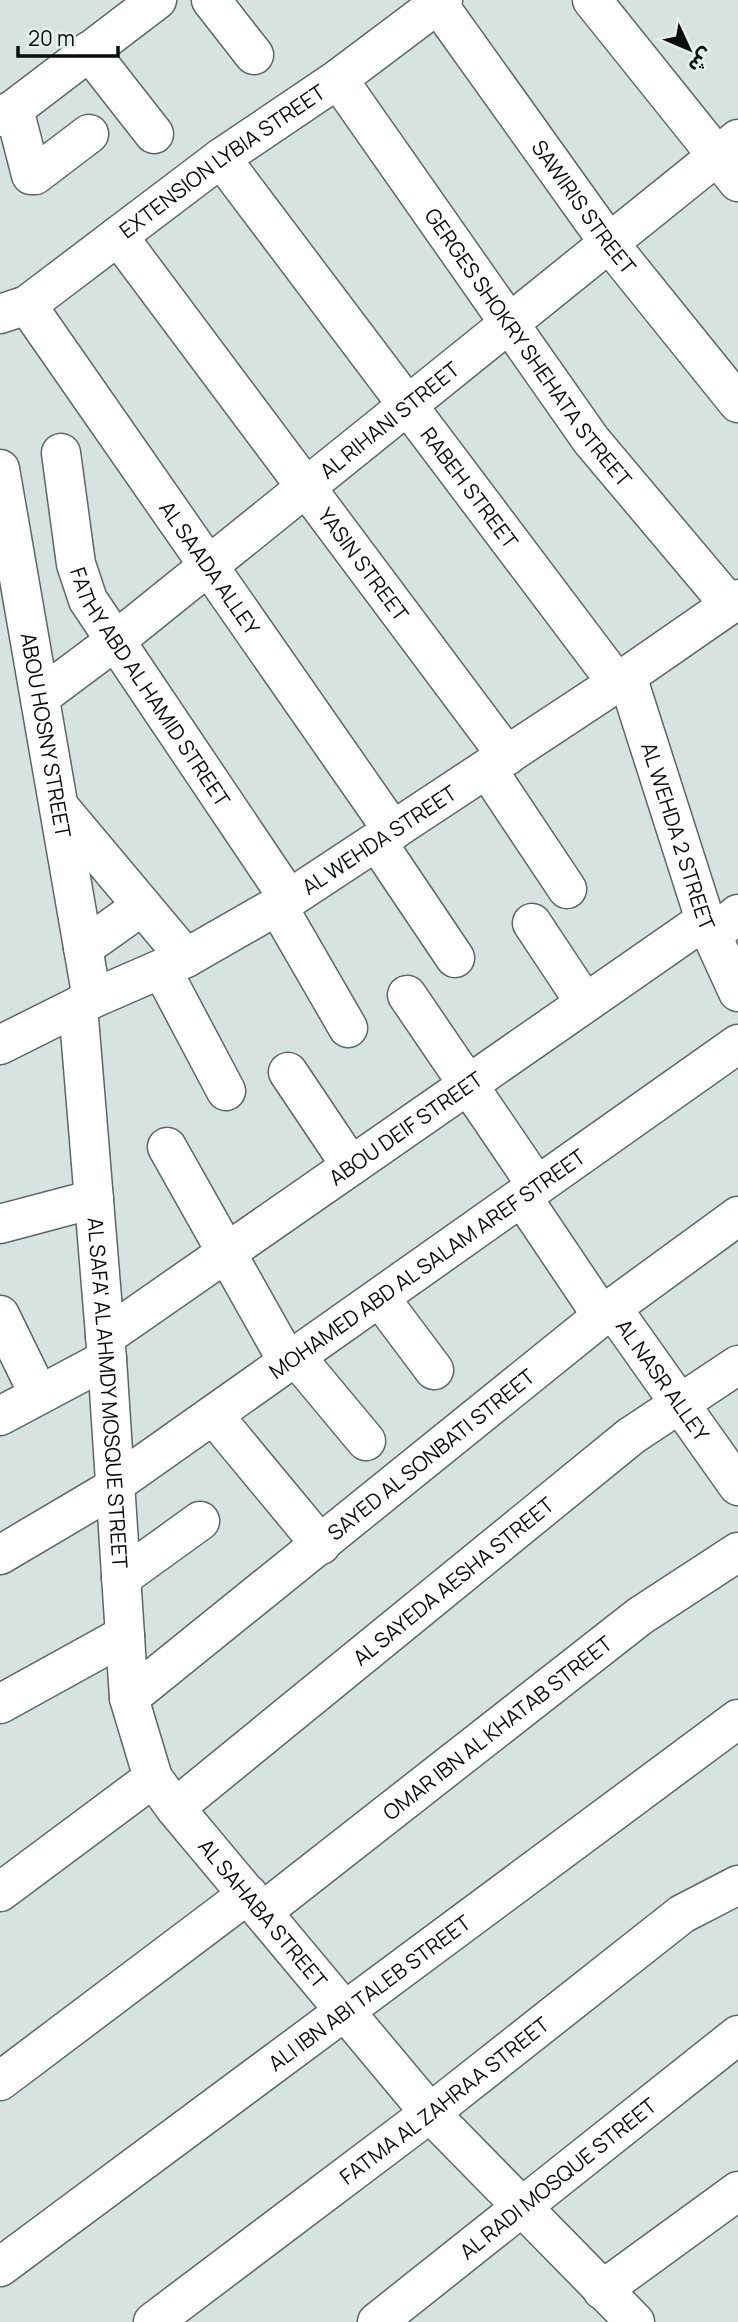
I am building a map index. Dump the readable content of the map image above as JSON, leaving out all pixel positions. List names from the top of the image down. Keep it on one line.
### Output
{"streets":{"street":["EXTENSION LYBIA STREET","SAWIRIS STREET","GERGES SHOKRY SHEHATA STREET","AL RIHANI STREET","RABEH STREET","YASIN STREET","AL SAADA ALLEY","FATHY ABD AL HAMID STREET","ABOU HOSNY STREET","AL WEHDA 2 STREET","AL WEHDA STREET","ABOU DEIF STREET","MOHAMED ABD AL SALAM AREF STREET","AL NASR ALLEY","AL SAFA' AL AHMDY MOSQUE STREET","SAYED AL SONBATI STREET","AL SAYEDA AESHA STREET","OMAR IBN AL KHATAB STREET","AL SAHABA STREET","ALI IBN ABI TALEB STREET","FATMA AL ZAHRAA STREET","AL RADI MOSQUE STREET"]},"crossings":[["EXTENSION LYBIA STREET","SAWIRIS STREET"],["EXTENSION LYBIA STREET","GERGES SHOKRY SHEHATA STREET"],["EXTENSION LYBIA STREET","RABEH STREET"],["EXTENSION LYBIA STREET","YASIN STREET"],["EXTENSION LYBIA STREET","AL SAADA ALLEY"],["SAWIRIS STREET","AL RIHANI STREET"],["GERGES SHOKRY SHEHATA STREET","AL RIHANI STREET"],["GERGES SHOKRY SHEHATA STREET","AL WEHDA STREET"],["AL RIHANI STREET","RABEH STREET"],["AL RIHANI STREET","YASIN STREET"],["AL RIHANI STREET","AL SAADA ALLEY"],["AL RIHANI STREET","FATHY ABD AL HAMID STREET"],["AL RIHANI STREET","ABOU HOSNY STREET"],["RABEH STREET","AL WEHDA 2 STREET"],["RABEH STREET","AL WEHDA STREET"],["YASIN STREET","AL WEHDA STREET"],["AL SAADA ALLEY","AL WEHDA STREET"],["FATHY ABD AL HAMID STREET","AL WEHDA STREET"],["ABOU HOSNY STREET","AL WEHDA STREET"],["ABOU HOSNY STREET","AL SAFA' AL AHMDY MOSQUE STREET"],["AL WEHDA 2 STREET","AL WEHDA STREET"],["AL WEHDA 2 STREET","ABOU DEIF STREET"],["AL WEHDA STREET","AL SAFA' AL AHMDY MOSQUE STREET"],["ABOU DEIF STREET","AL NASR ALLEY"],["ABOU DEIF STREET","AL SAFA' AL AHMDY MOSQUE STREET"],["MOHAMED ABD AL SALAM AREF STREET","AL NASR ALLEY"],["MOHAMED ABD AL SALAM AREF STREET","AL SAFA' AL AHMDY MOSQUE STREET"],["AL NASR ALLEY","SAYED AL SONBATI STREET"],["AL NASR ALLEY","AL SAYEDA AESHA STREET"],["AL SAFA' AL AHMDY MOSQUE STREET","SAYED AL SONBATI STREET"],["AL SAFA' AL AHMDY MOSQUE STREET","AL SAHABA STREET"],["AL SAYEDA AESHA STREET","AL SAHABA STREET"],["OMAR IBN AL KHATAB STREET","AL SAHABA STREET"],["AL SAHABA STREET","ALI IBN ABI TALEB STREET"],["AL SAHABA STREET","FATMA AL ZAHRAA STREET"],["AL SAHABA STREET","AL RADI MOSQUE STREET"]],"scale_bar":"20 m","north":"bottom right"}
